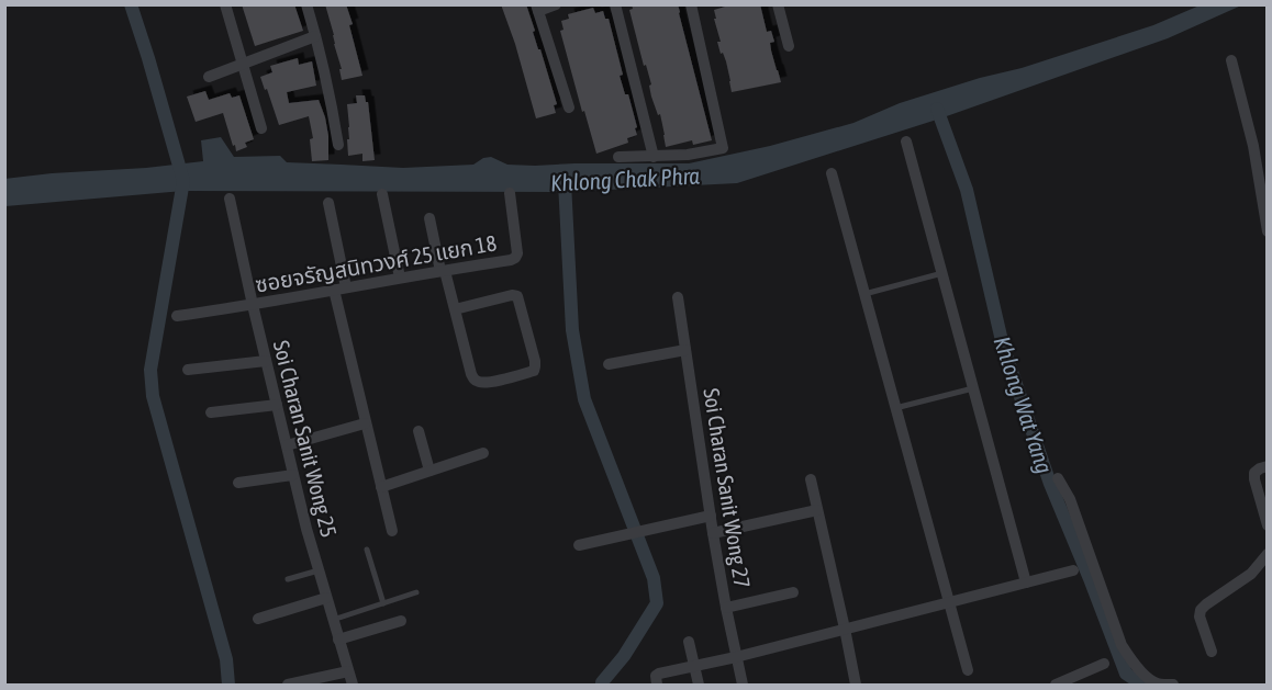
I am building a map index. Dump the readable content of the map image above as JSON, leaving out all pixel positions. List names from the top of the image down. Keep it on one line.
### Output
{"streets":{"street":["ซอยจรัญสนิทวงศ์ 25 แยก 18","Soi Charan Sanit Wong 25","Soi Charan Sanit Wong 27"]},"crossings":[["ซอยจรัญสนิทวงศ์ 25 แยก 18","Soi Charan Sanit Wong 25"]],"water":["Khlong Chak Phra","Khlong Wat Yang"]}
